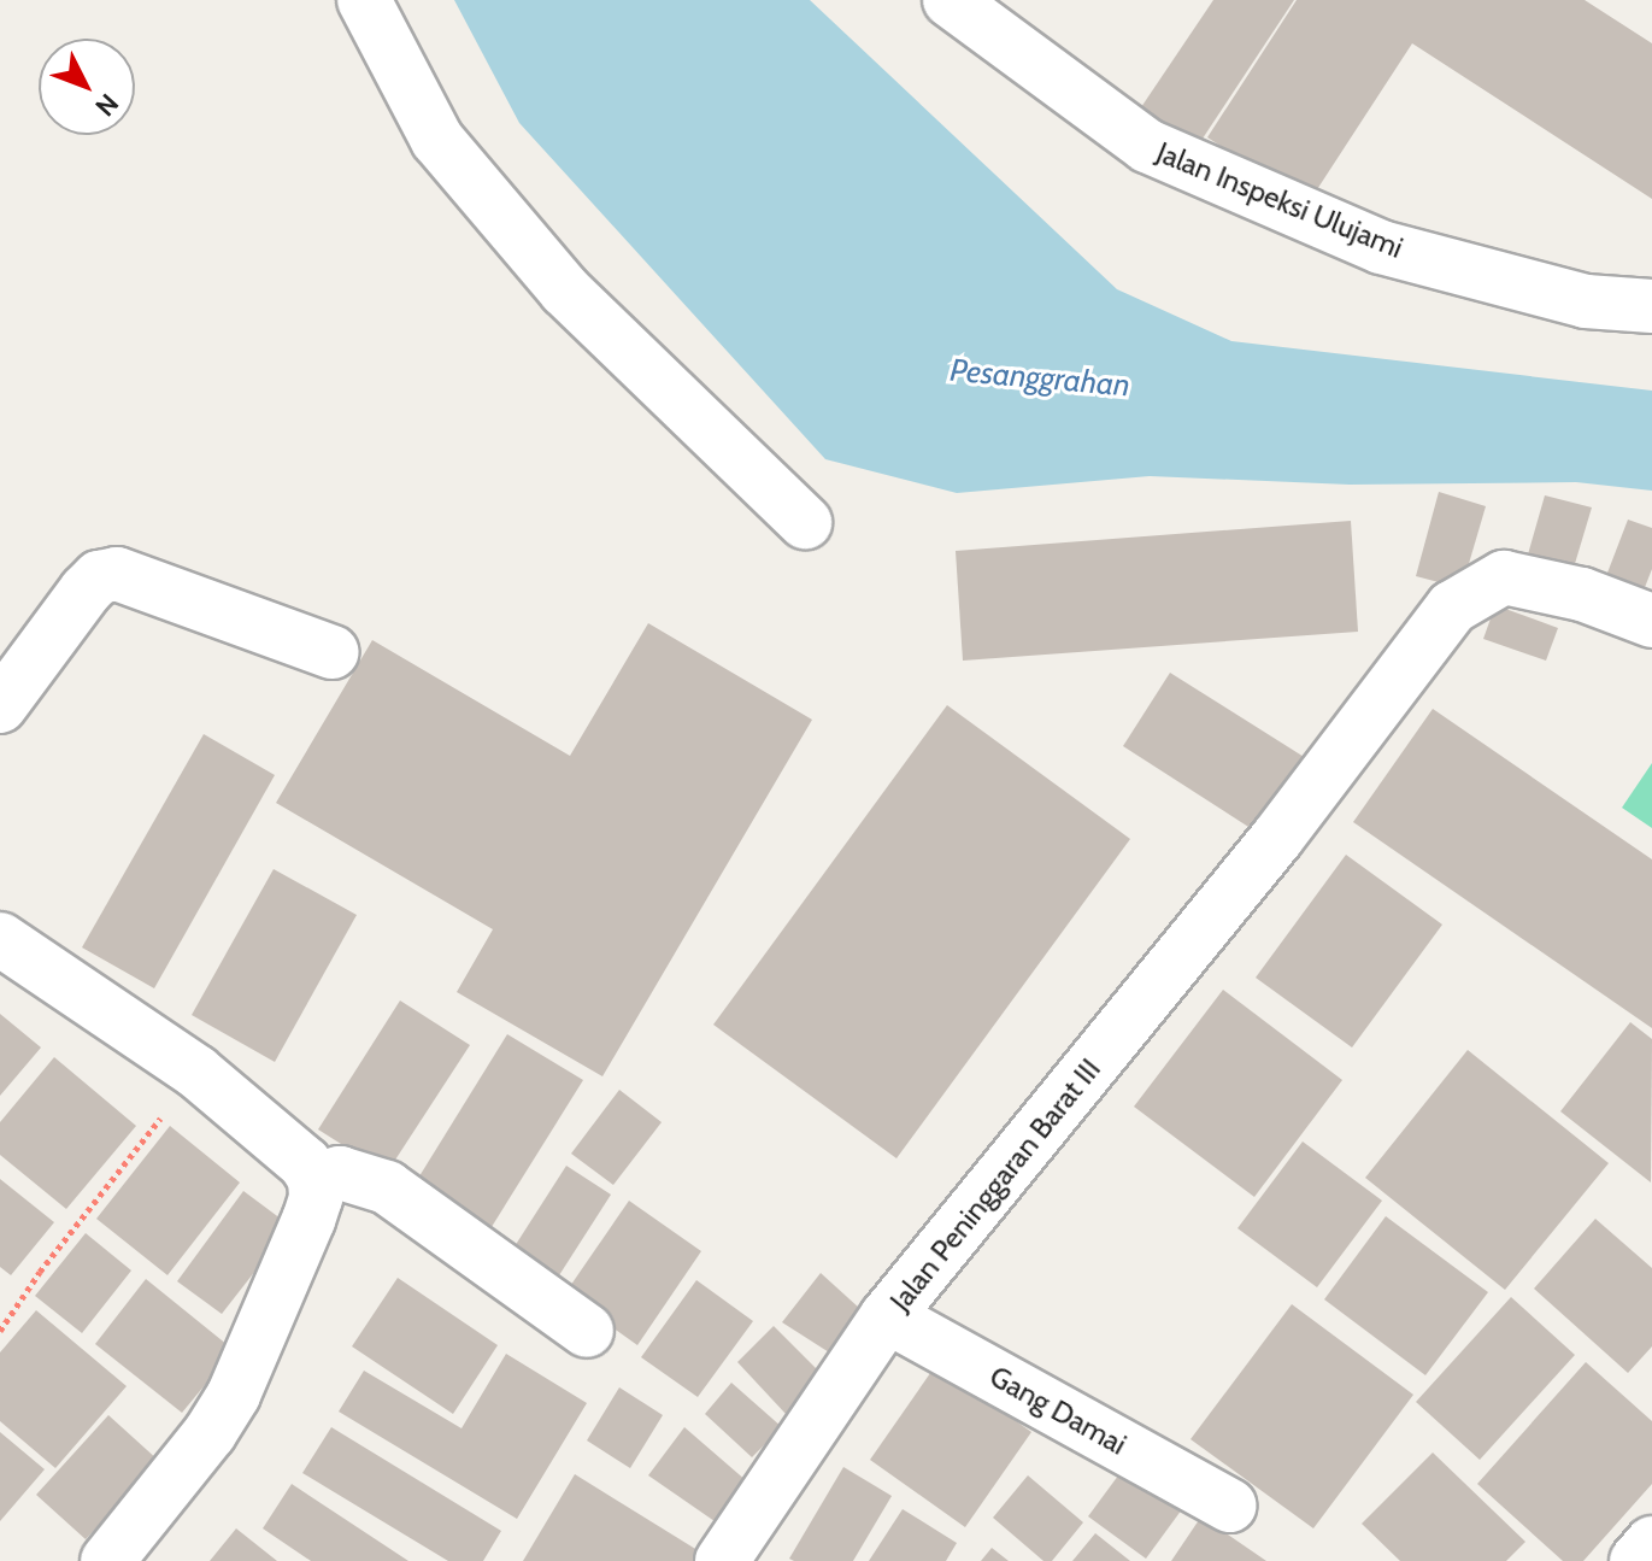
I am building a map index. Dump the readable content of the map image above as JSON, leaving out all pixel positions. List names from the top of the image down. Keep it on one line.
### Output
{"streets":{"street":["Jalan Inspeksi Ulujami","Jalan Peninggaran Barat III","Gang Damai"]},"crossings":[["Jalan Peninggaran Barat III","Gang Damai"]],"water":["Pesanggrahan"],"north":"bottom right"}
